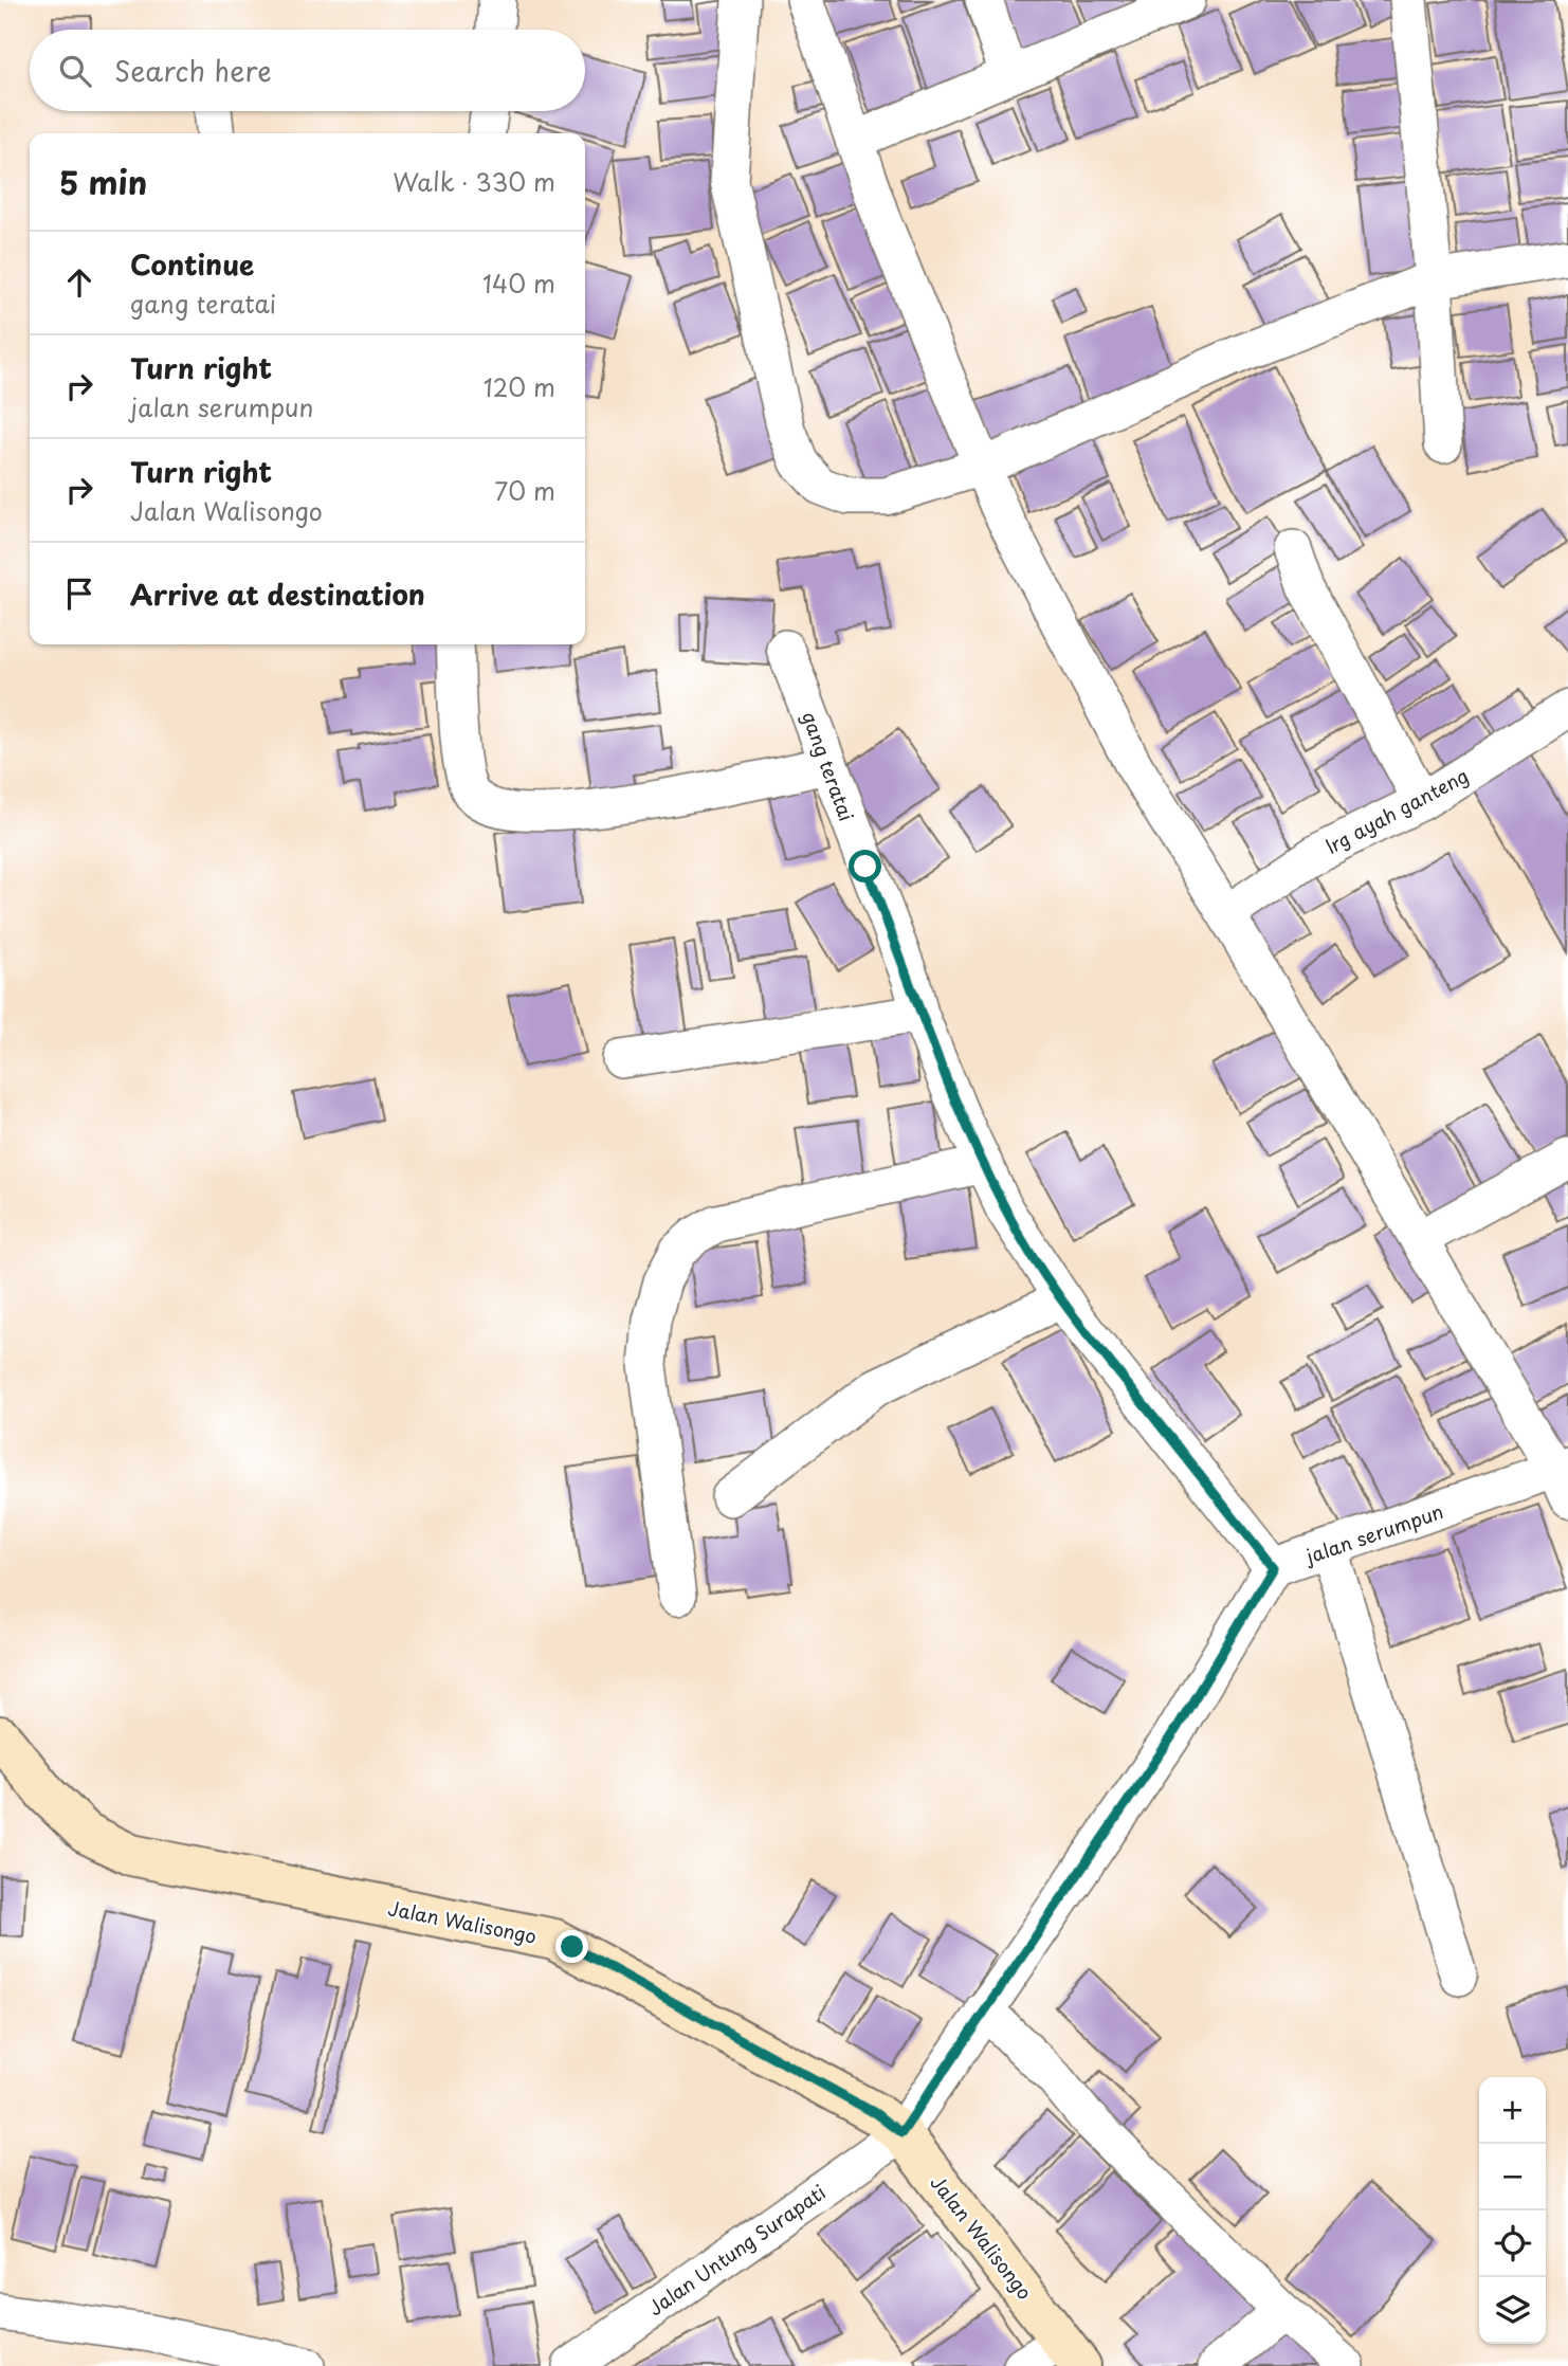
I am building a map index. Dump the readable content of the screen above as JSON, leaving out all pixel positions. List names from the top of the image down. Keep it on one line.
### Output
{"streets":{"street":["gang teratai","lrg ayah ganteng","jalan serumpun","Jalan Walisongo","Jalan Untung Surapati"]},"crossings":[["gang teratai","jalan serumpun"],["Jalan Walisongo","Jalan Untung Surapati"]],"page":{"search":"Search here","heading":["5 min","Walk · 330 m"],"list":[["Continue","gang teratai","140 m"],["Turn right","jalan serumpun","120 m"],["Turn right","Jalan Walisongo","70 m"],"Arrive at destination"],"map_buttons":["+","−"]}}
